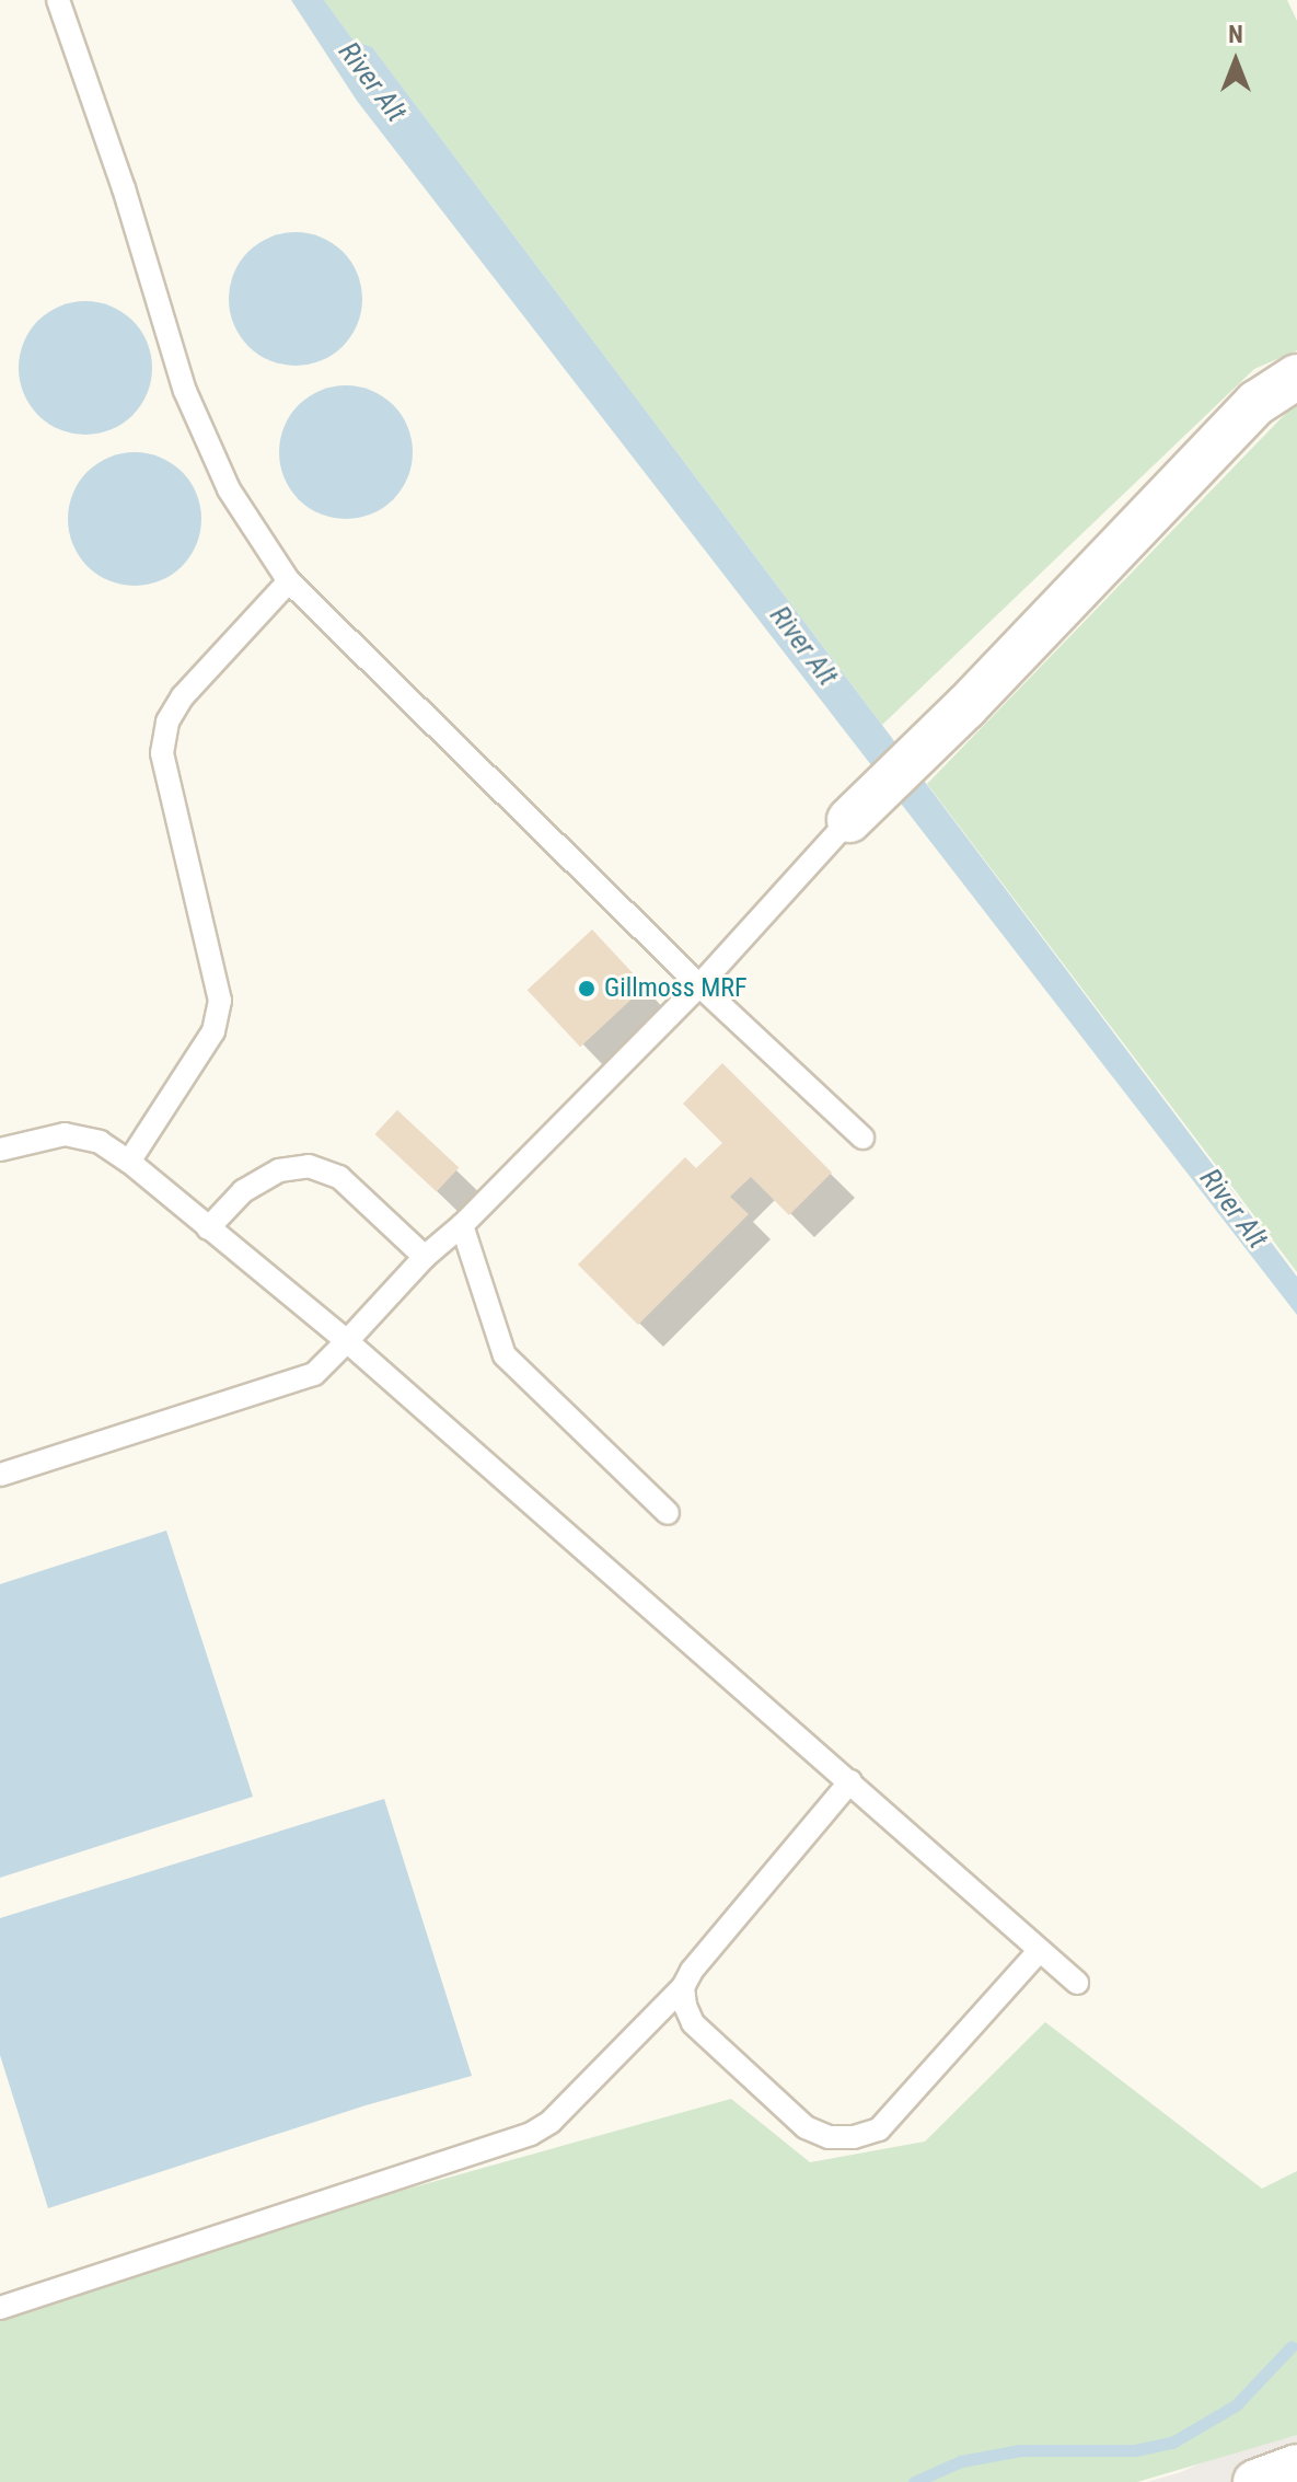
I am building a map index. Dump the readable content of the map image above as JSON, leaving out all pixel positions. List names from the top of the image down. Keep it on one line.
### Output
{"water":["River Alt"],"places":["Gillmoss MRF"],"north":"top"}
